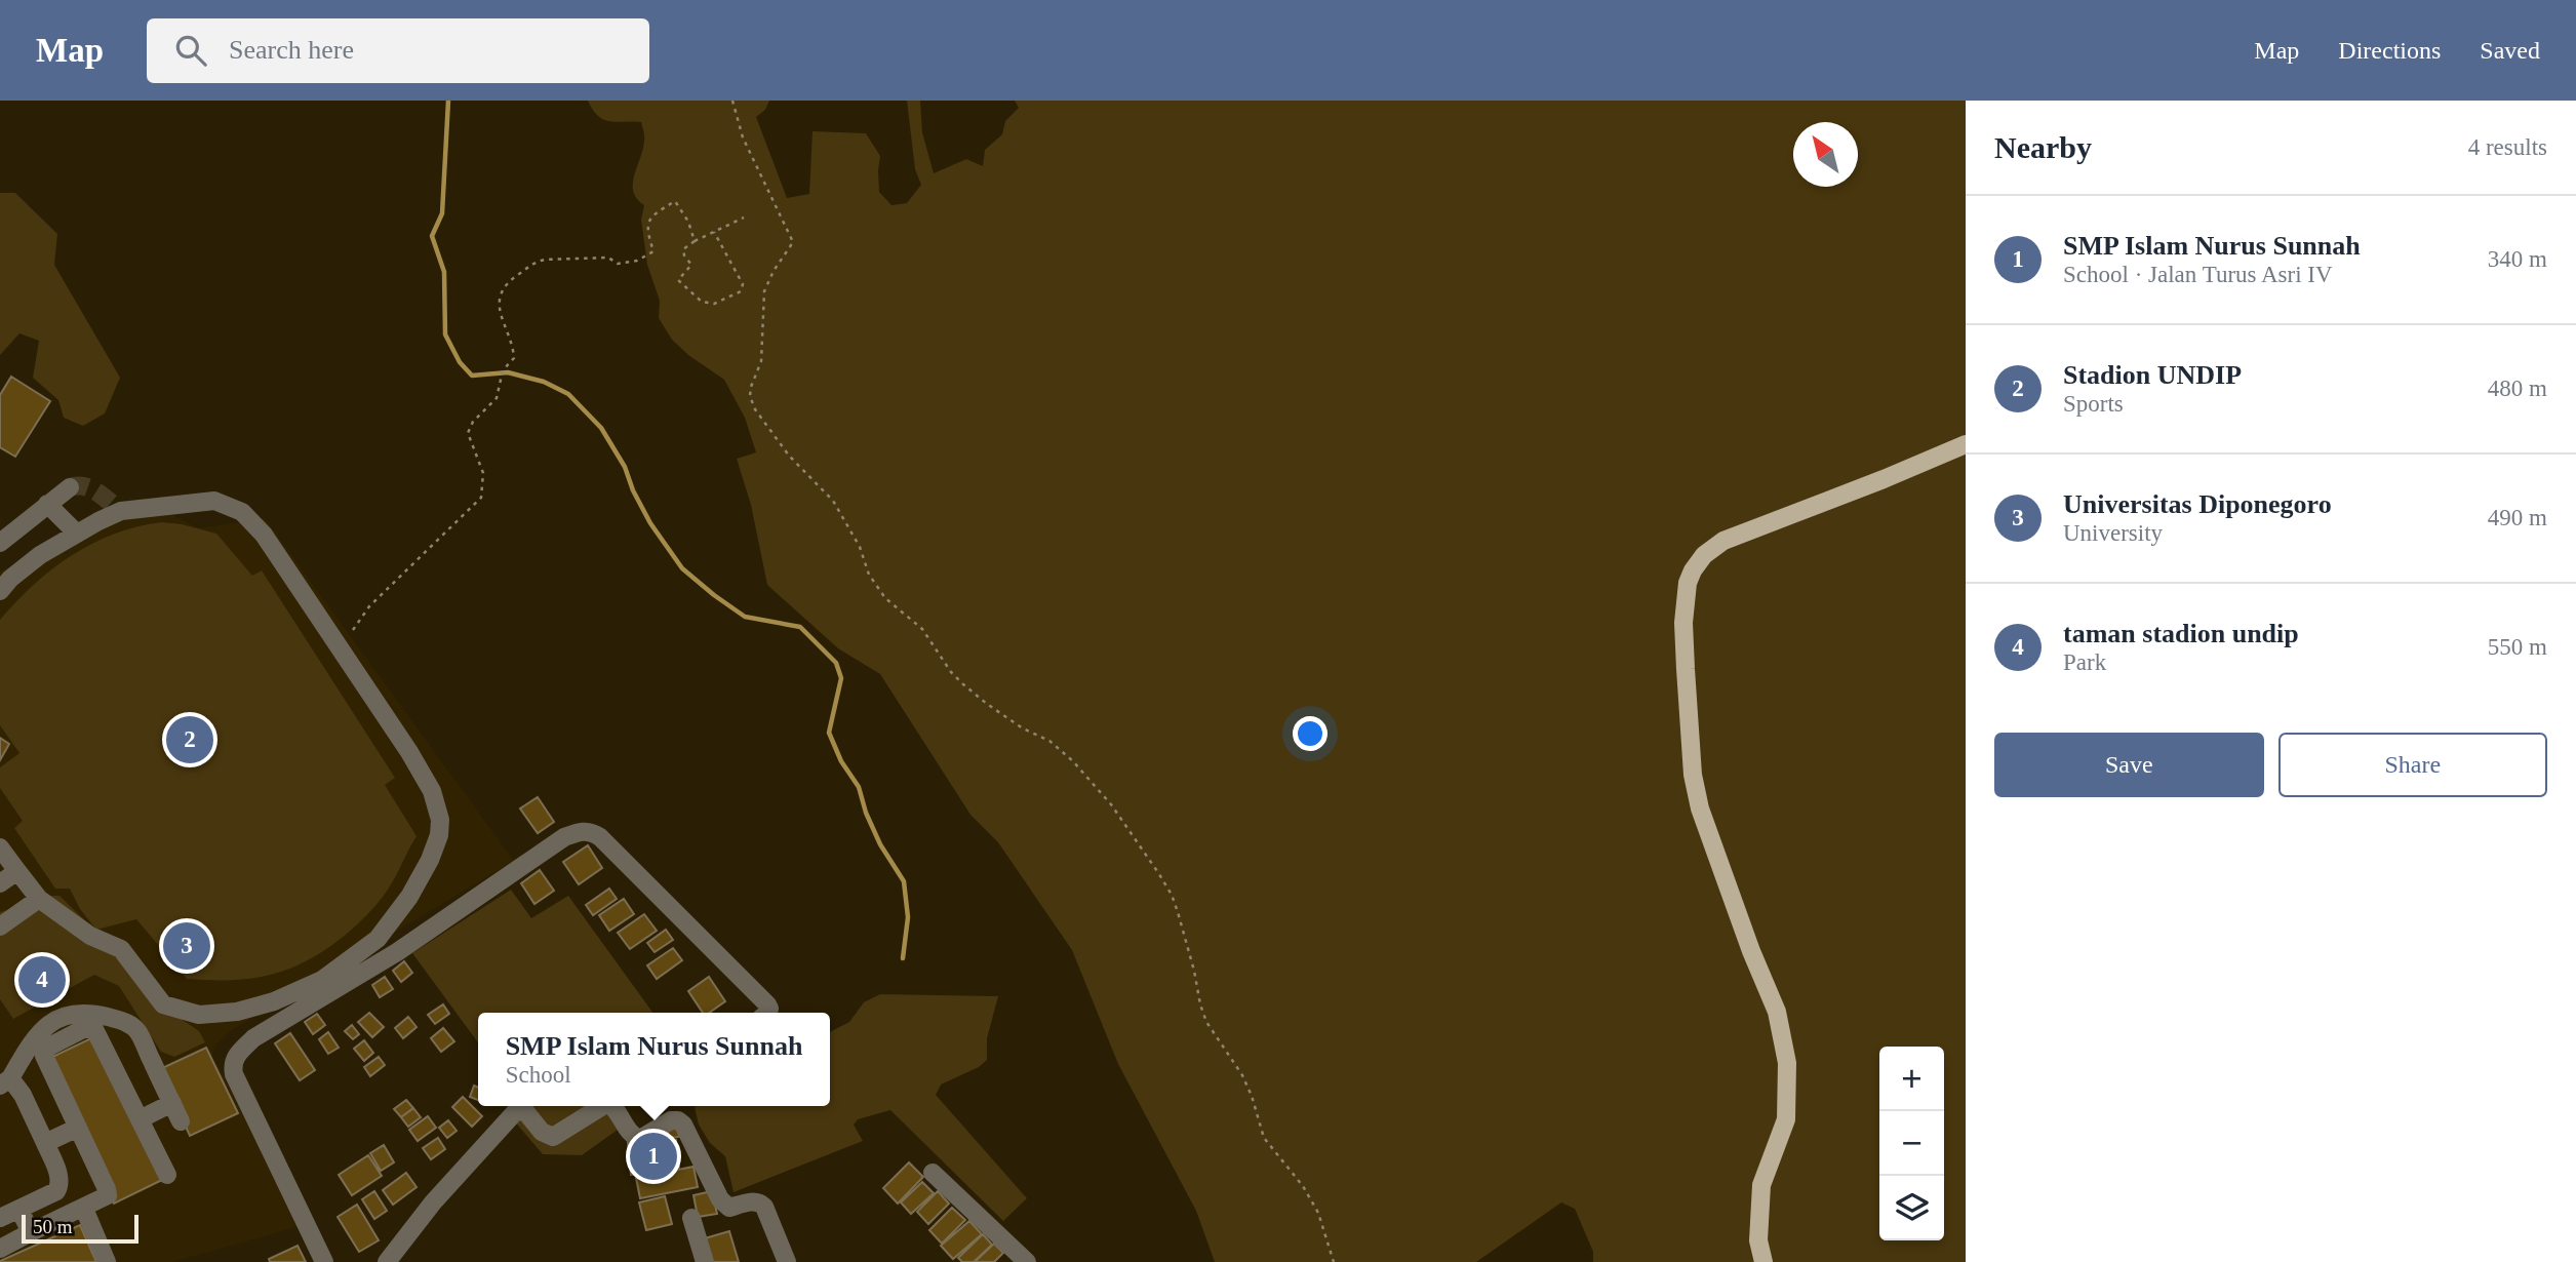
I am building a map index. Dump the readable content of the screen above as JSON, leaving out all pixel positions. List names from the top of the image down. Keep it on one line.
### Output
{"scale_bar":"50 m","north":"top left","page":{"header":"Map","search":"Search here","nav":["Map","Directions","Saved"],"heading":["Nearby","4 results"],"list":[{"mark":"1","name":"SMP Islam Nurus Sunnah","note":"School · Jalan Turus Asri IV","value":"340 m"},{"mark":"2","name":"Stadion UNDIP","note":"Sports","value":"480 m"},{"mark":"3","name":"Universitas Diponegoro","note":"University","value":"490 m"},{"mark":"4","name":"taman stadion undip","note":"Park","value":"550 m"}],"buttons":["Save","Share"],"pins":["2","3","4","1"],"popup":["SMP Islam Nurus Sunnah","School"],"map_buttons":["+","−"],"scale":"50 m"}}
